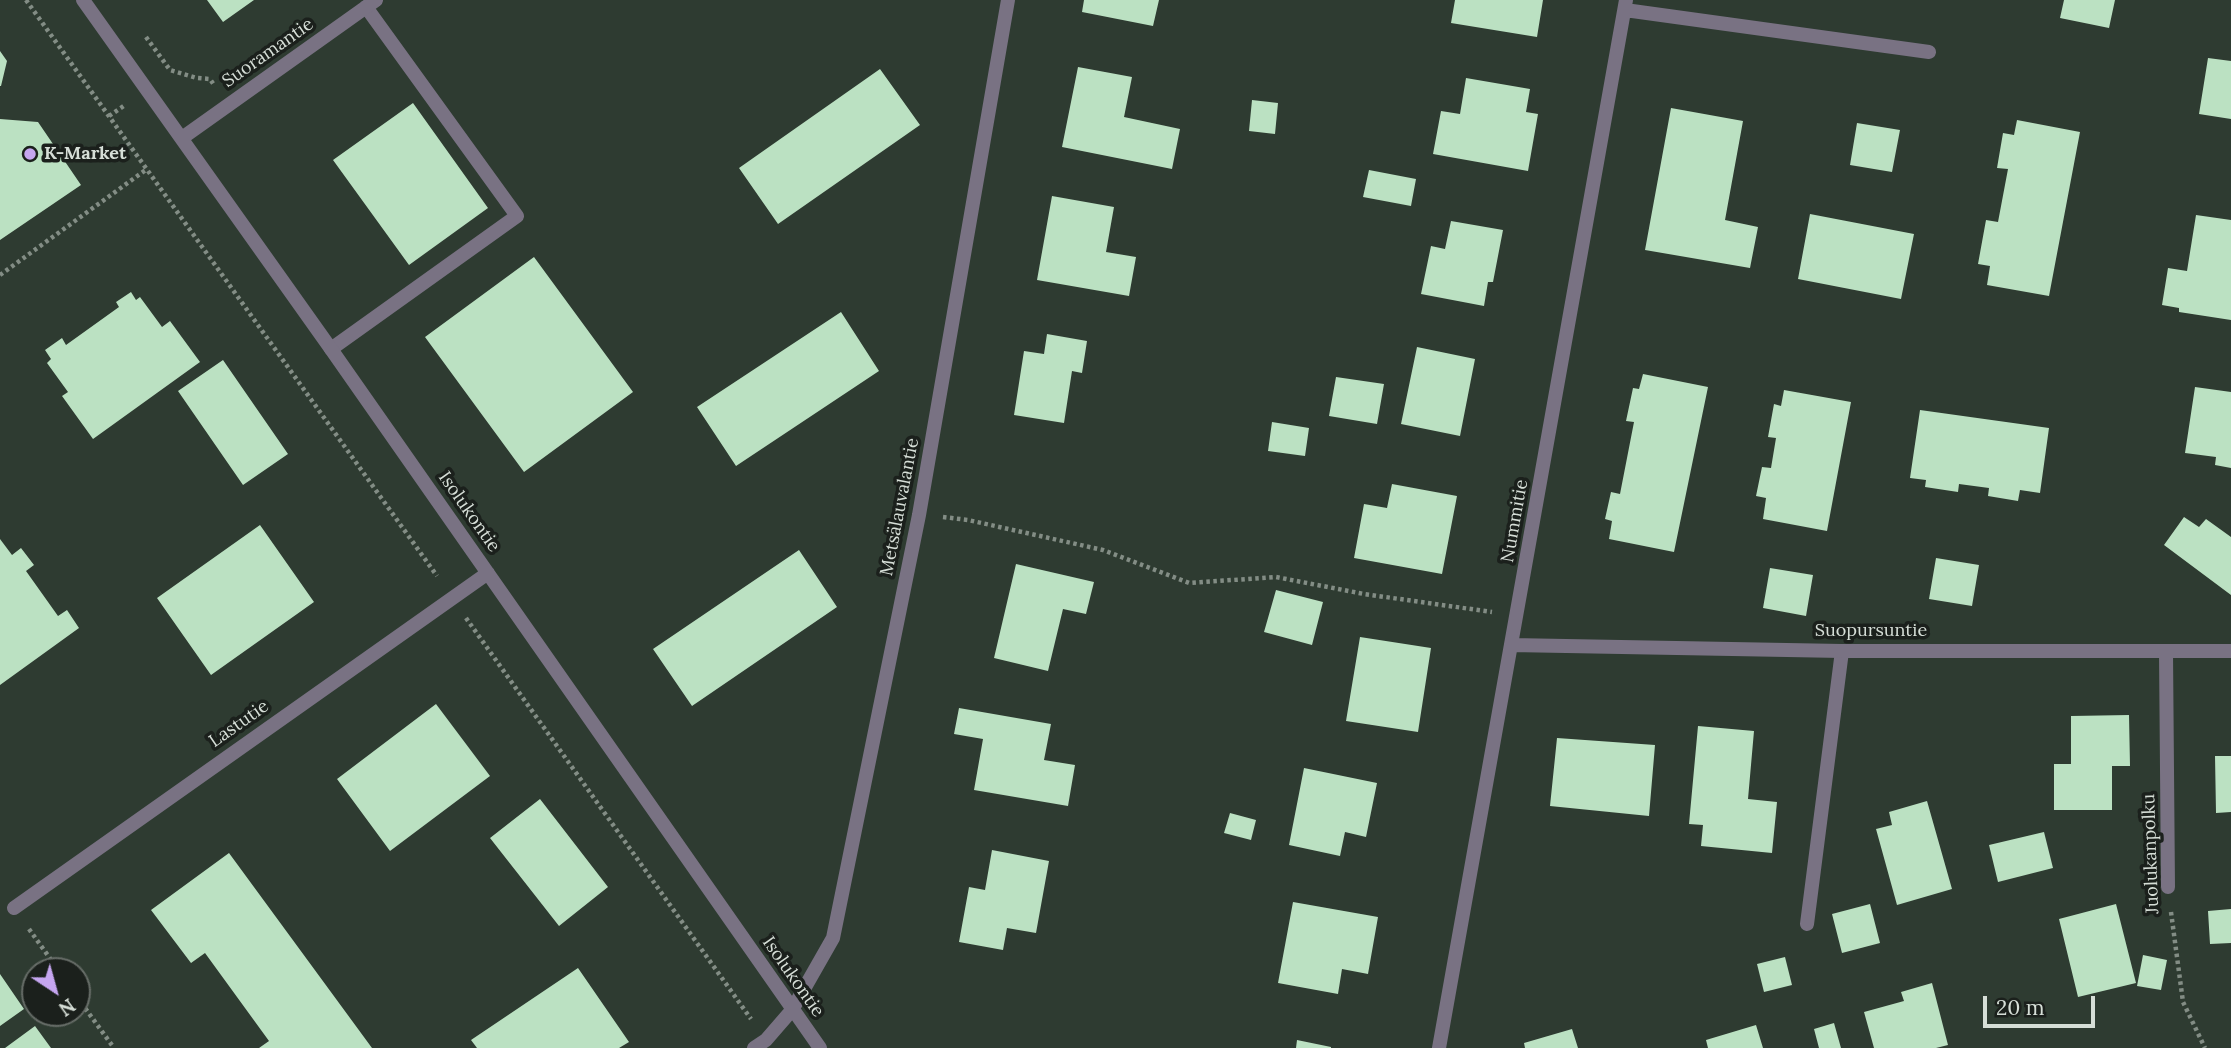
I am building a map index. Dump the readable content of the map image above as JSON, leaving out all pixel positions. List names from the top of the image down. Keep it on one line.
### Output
{"streets":{"street":["Suoramantie","Metsälauvalantie","Isolukontie","Nummitie","Suopursuntie","Lastutie","Juolukanpolku"]},"crossings":[["Suoramantie","Isolukontie"],["Metsälauvalantie","Isolukontie"],["Isolukontie","Lastutie"],["Nummitie","Suopursuntie"],["Suopursuntie","Juolukanpolku"]],"places":["K-Market"],"scale_bar":"20 m","north":"bottom right"}
